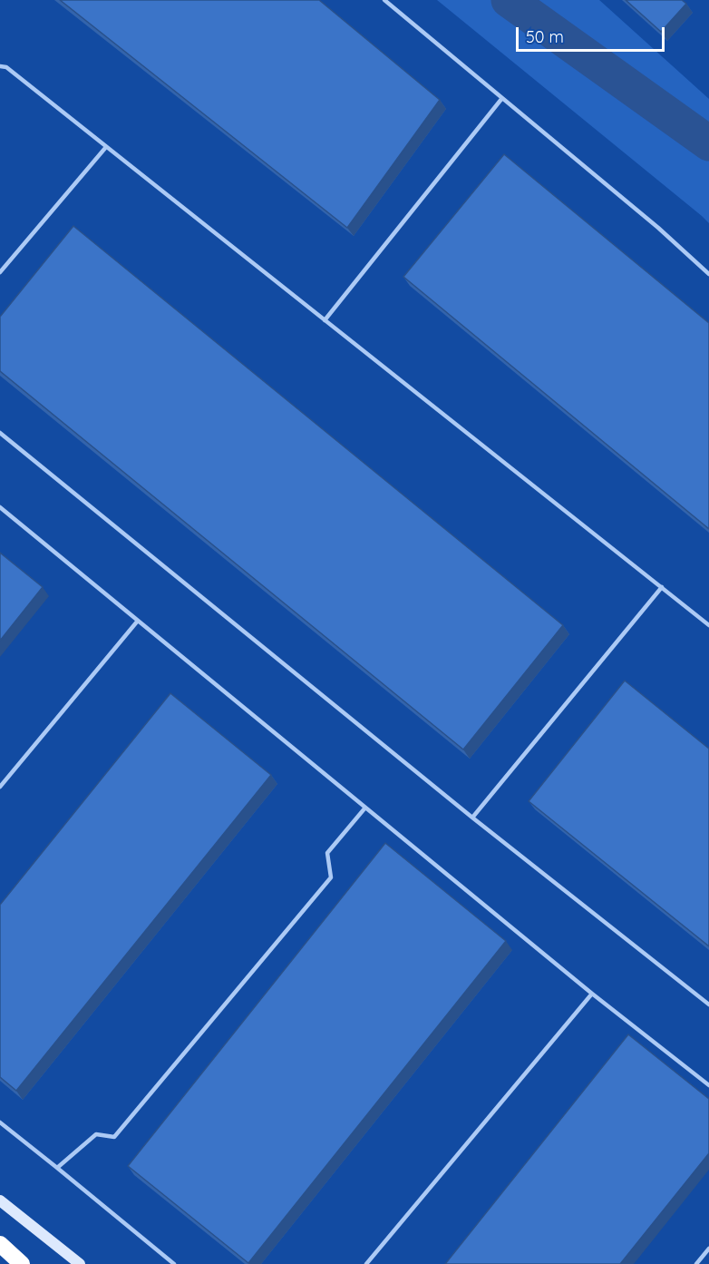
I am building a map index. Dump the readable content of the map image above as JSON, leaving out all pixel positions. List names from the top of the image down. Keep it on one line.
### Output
{"scale_bar":"50 m"}
